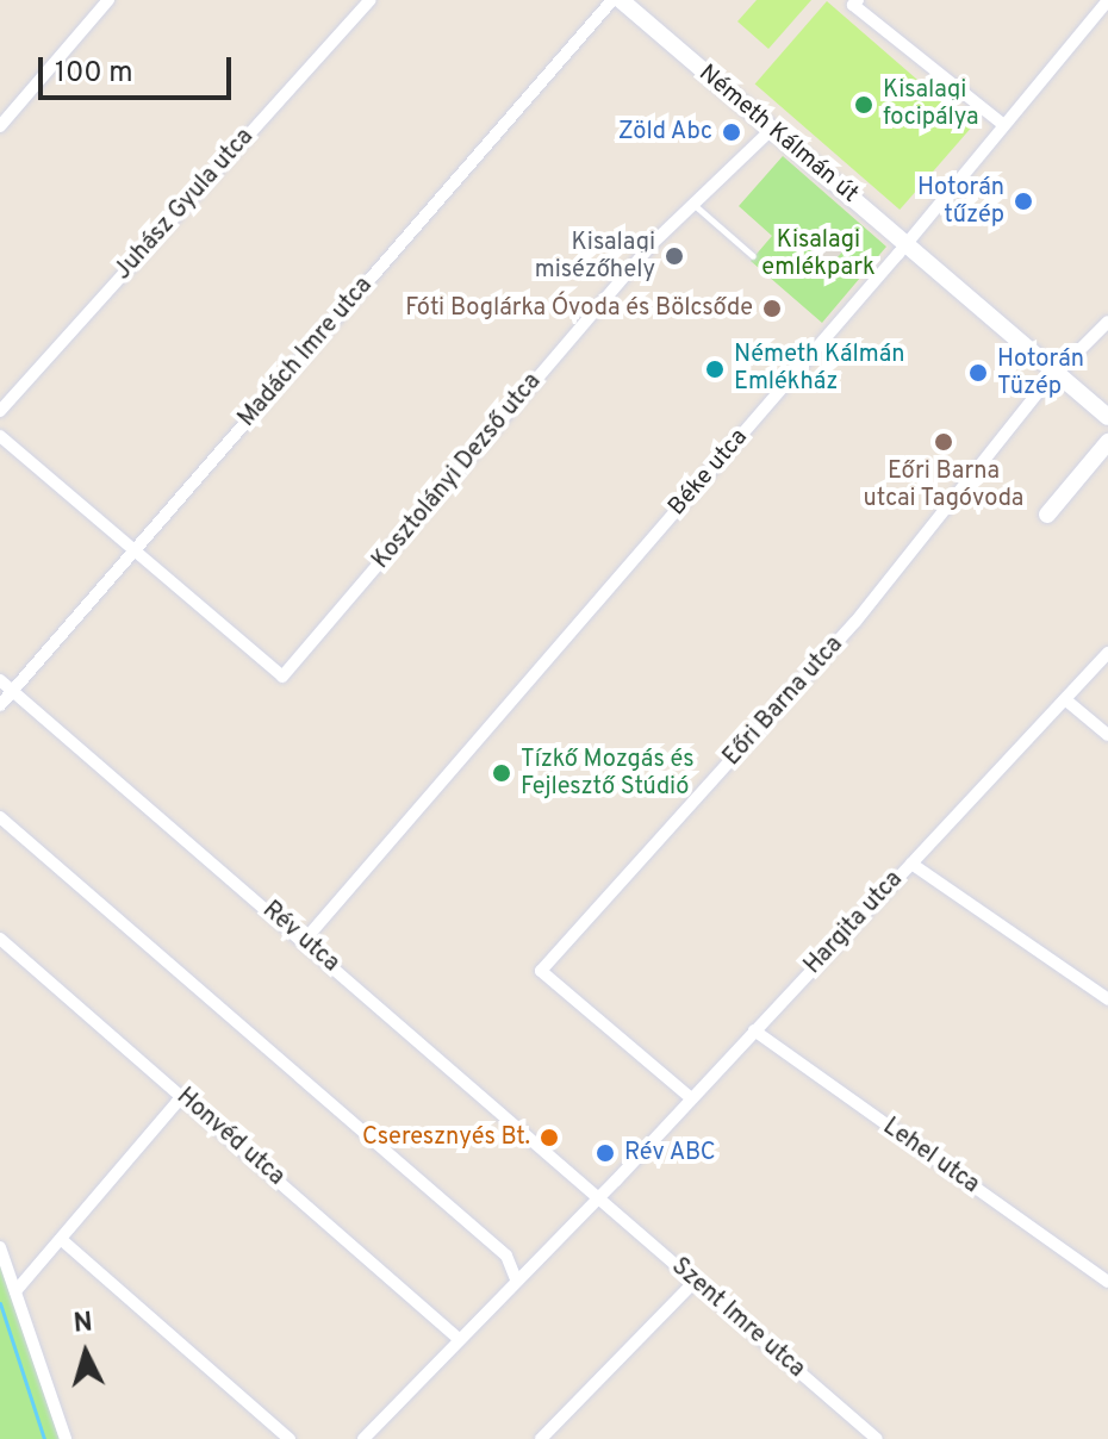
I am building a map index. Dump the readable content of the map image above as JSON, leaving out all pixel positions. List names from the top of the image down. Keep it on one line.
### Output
{"streets":{"street":["Németh Kálmán út","Juhász Gyula utca","Madách Imre utca","Kosztolányi Dezső utca","Béke utca","Eőri Barna utca","Hargita utca","Rév utca","Honvéd utca","Lehel utca","Szent Imre utca"]},"crossings":[["Németh Kálmán út","Kosztolányi Dezső utca"],["Németh Kálmán út","Béke utca"],["Németh Kálmán út","Eőri Barna utca"],["Madách Imre utca","Kosztolányi Dezső utca"],["Madách Imre utca","Rév utca"],["Béke utca","Rév utca"],["Eőri Barna utca","Hargita utca"],["Hargita utca","Rév utca"],["Hargita utca","Honvéd utca"],["Hargita utca","Lehel utca"],["Hargita utca","Szent Imre utca"],["Rév utca","Szent Imre utca"]],"parks":["Kisalagi emlékpark"],"places":["Kisalagi focipálya","Zöld Abc","Hotorán tűzép","Kisalagi misézőhely","Fóti Boglárka Óvoda és Bölcsőde","Németh Kálmán Emlékház","Hotorán Tüzép","Eőri Barna utcai Tagóvoda","Tízkő Mozgás és Fejlesztő Stúdió","Cseresznyés Bt.","Rév ABC"],"scale_bar":"100 m","north":"top"}
